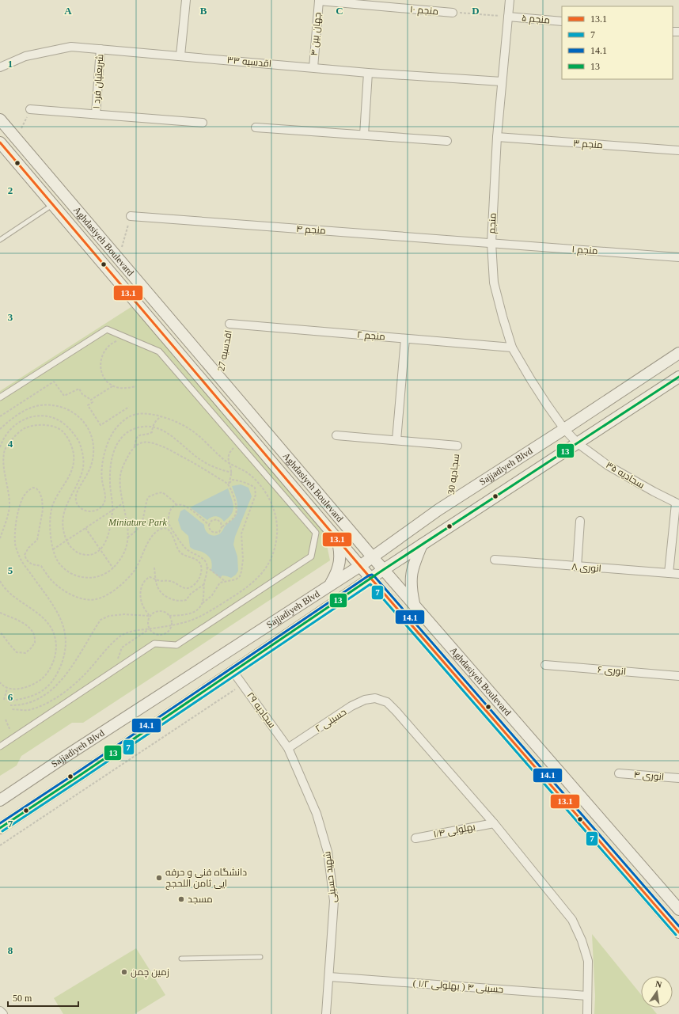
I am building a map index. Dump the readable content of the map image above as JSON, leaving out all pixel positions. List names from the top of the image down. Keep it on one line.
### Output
{"streets":{"main road":["Aghdasiyeh Boulevard","Sajjadiyeh Blvd"],"street":["منجم ۱۰","منجم ۵","جهان بین ۴","اقدسیه ۳۳","شریعتیان فرد ۱","منجم ۳","منجم","منجم ۴","منجم ۱","منجم ۲","سجادیه ۳۵","انوری ۸","انوری ۶","سجادیه ۲۹","حسینی ۲","انوری ۴","بهلولی ۱/۴","شهید حسینی","حسینی ۴ ( بهلولی ۱/۲ )"],"path":["اقدسیه 27","سجادیه 30"]},"crossings":[["منجم ۱۰","جهان بین ۴"],["منجم ۵","منجم"],["جهان بین ۴","اقدسیه ۳۳"],["اقدسیه ۳۳","شریعتیان فرد ۱"],["اقدسیه ۳۳","منجم"],["منجم ۳","منجم"],["منجم","منجم ۴"],["منجم","منجم ۱"],["منجم","منجم ۲"],["منجم","Sajjadiyeh Blvd"],["منجم","سجادیه ۳۵"],["منجم ۴","منجم ۱"],["Aghdasiyeh Boulevard","اقدسیه 27"],["Aghdasiyeh Boulevard","Sajjadiyeh Blvd"],["منجم ۲","اقدسیه 27"],["Sajjadiyeh Blvd","سجادیه 30"],["Sajjadiyeh Blvd","سجادیه ۳۵"],["Sajjadiyeh Blvd","سجادیه ۲۹"],["سجادیه ۲۹","حسینی ۲"],["سجادیه ۲۹","شهید حسینی"],["حسینی ۲","بهلولی ۱/۴"],["حسینی ۲","شهید حسینی"],["شهید حسینی","حسینی ۴ ( بهلولی ۱/۲ )"]],"parks":["Miniature Park"],"places":["دانشگاه فنی و حرفه ایی ثامن اللحجج","مسجد","زمین چمن"],"lines":["transit line 13.1","transit line 13","transit line 14.1","transit line 7"],"legend":["13.1","7","14.1","13"],"scale_bar":"50 m","north":"top","grid":{"columns":["A","B","C","D"],"rows":["1","2","3","4","5","6","7","8"]}}
